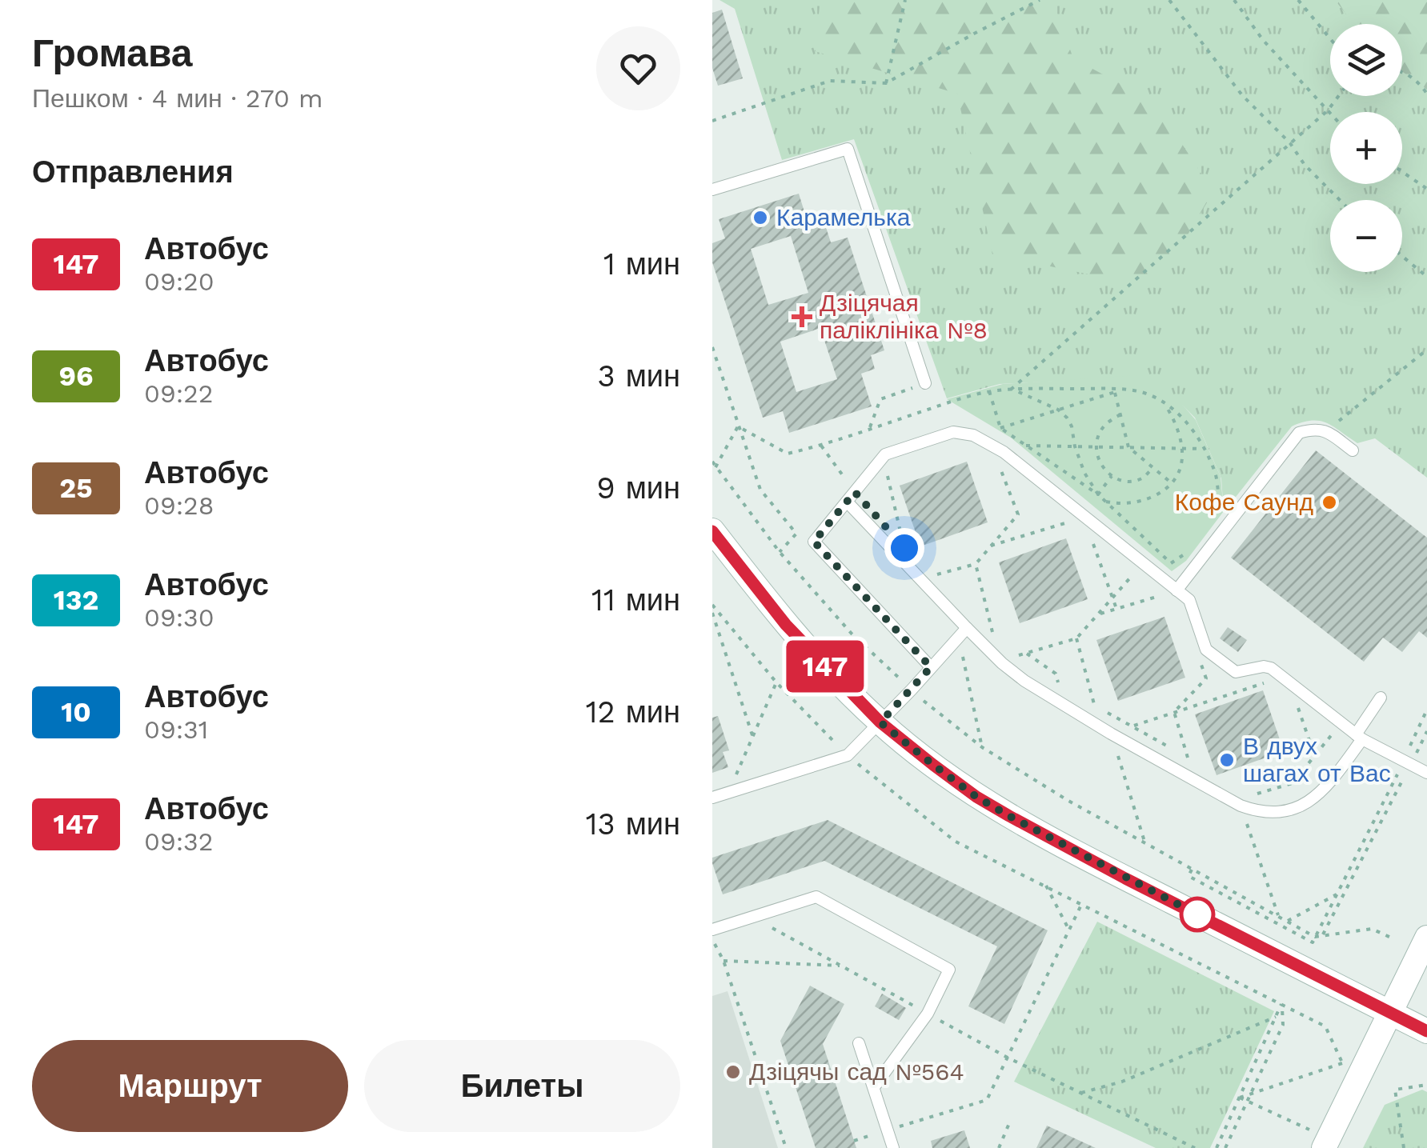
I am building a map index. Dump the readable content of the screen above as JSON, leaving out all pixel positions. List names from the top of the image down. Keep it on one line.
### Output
{"places":{"other":["Карамелька","Кофе Саунд","В двух шагах от Вас","Дзіцячы сад №564"],"health":["Дзіцячая паліклініка №8"]},"lines":["bus line 147"],"page":{"heading":[["Громава","Пешком · 4 мин · 270 m"],"Отправления"],"on_map":"147","map_buttons":["+","−"],"list":[{"mark":"147","name":"Автобус","note":"09:20","value":"1 мин"},{"mark":"96","name":"Автобус","note":"09:22","value":"3 мин"},{"mark":"25","name":"Автобус","note":"09:28","value":"9 мин"},{"mark":"132","name":"Автобус","note":"09:30","value":"11 мин"},{"mark":"10","name":"Автобус","note":"09:31","value":"12 мин"},{"mark":"147","name":"Автобус","note":"09:32","value":"13 мин"}],"buttons":["Маршрут","Билеты"]}}
